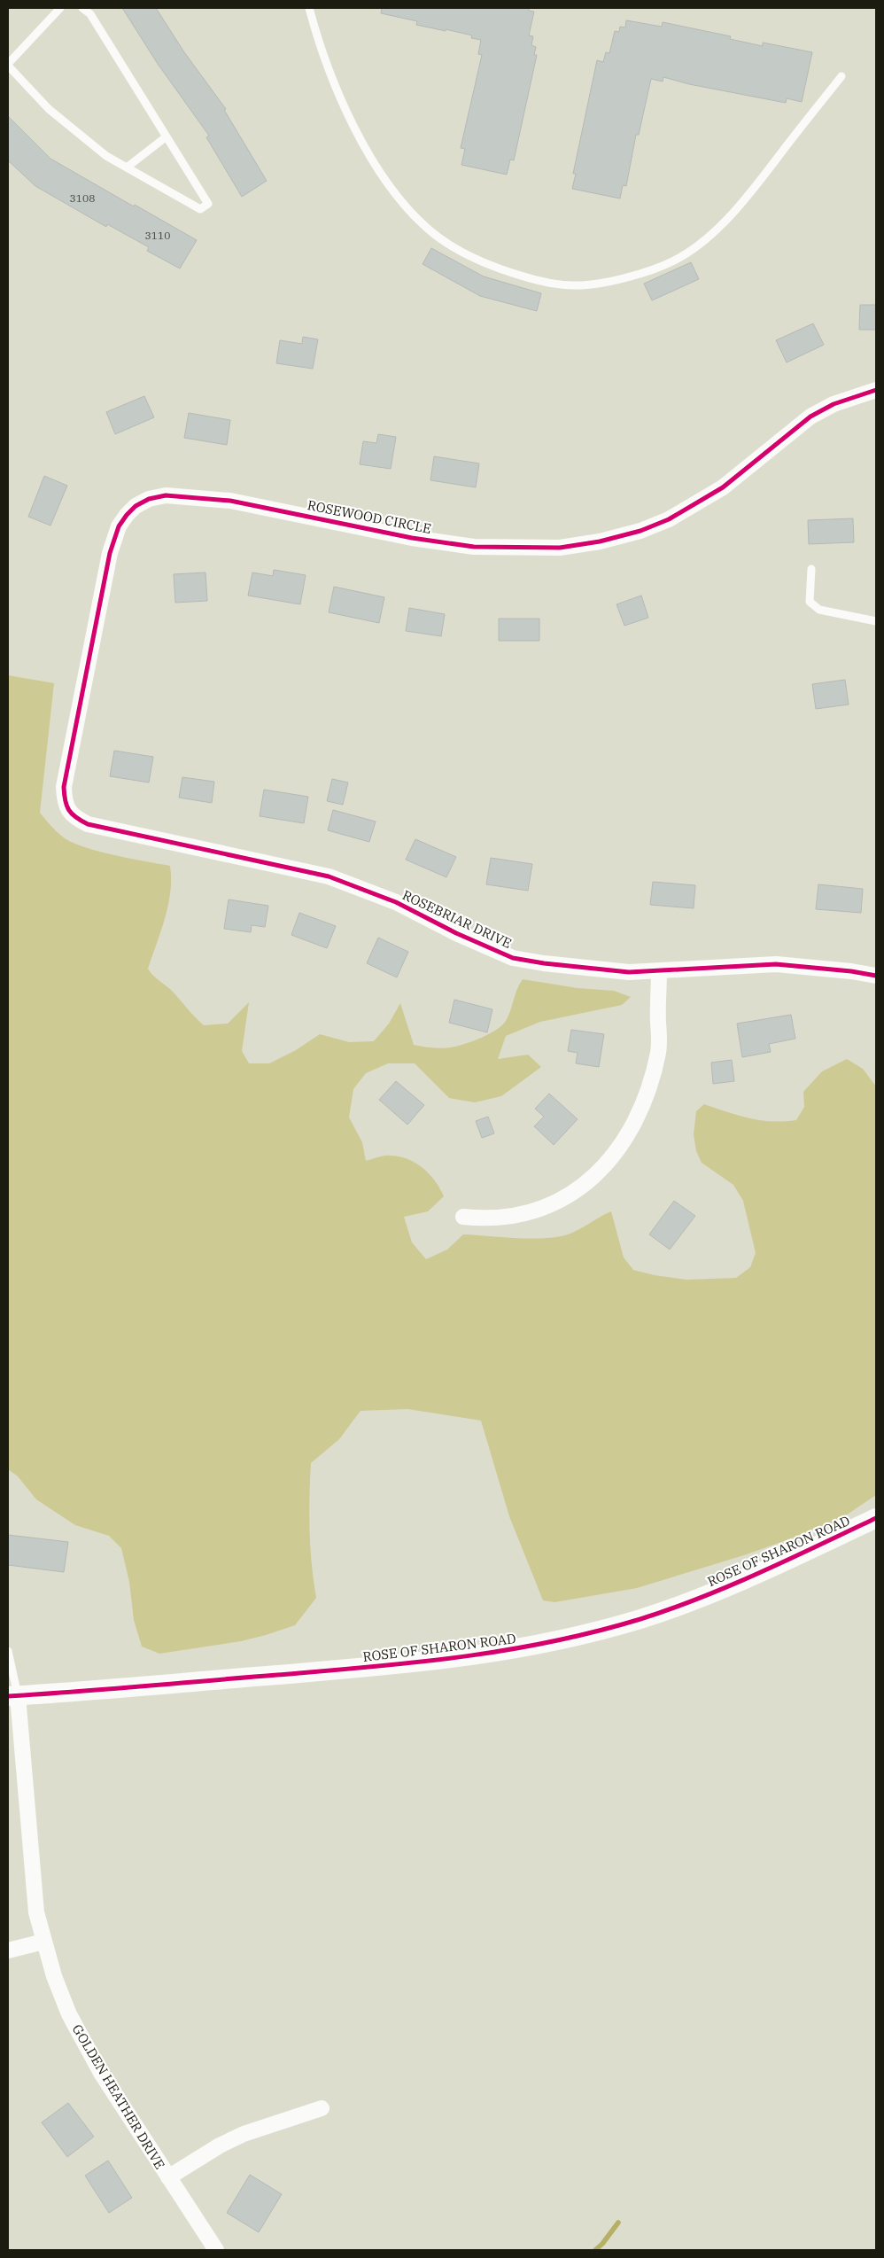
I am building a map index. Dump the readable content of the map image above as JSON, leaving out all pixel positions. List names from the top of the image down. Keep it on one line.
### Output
{"streets":{"street":["ROSEWOOD CIRCLE","ROSEBRIAR DRIVE","ROSE OF SHARON ROAD","GOLDEN HEATHER DRIVE"]},"crossings":[["ROSEWOOD CIRCLE","ROSEBRIAR DRIVE"],["ROSE OF SHARON ROAD","GOLDEN HEATHER DRIVE"]],"house_numbers":["3108","3110"]}
